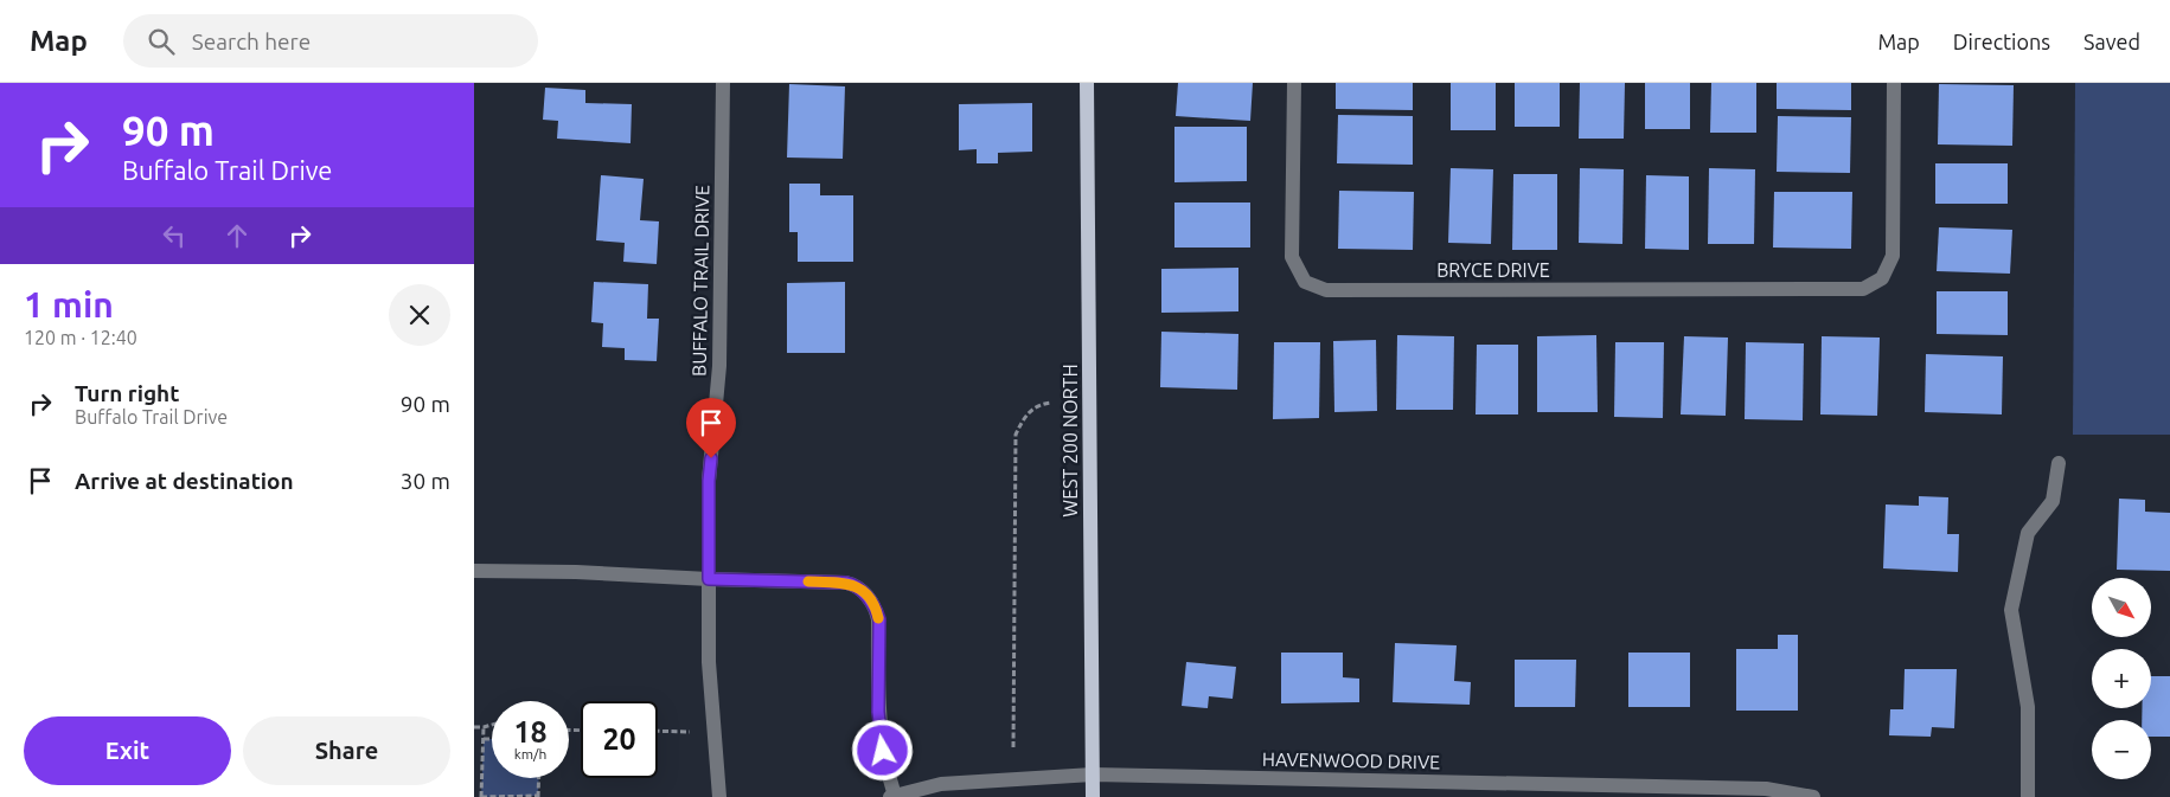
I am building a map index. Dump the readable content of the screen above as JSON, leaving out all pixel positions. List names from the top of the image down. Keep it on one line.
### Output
{"streets":{"main road":["WEST 200 NORTH"],"street":["BRYCE DRIVE","BUFFALO TRAIL DRIVE","HAVENWOOD DRIVE"]},"crossings":[["WEST 200 NORTH","HAVENWOOD DRIVE"]],"north":"bottom right","page":{"header":"Map","search":"Search here","nav":["Map","Directions","Saved"],"turn":["90 m","Buffalo Trail Drive"],"heading":["1 min","120 m · 12:40"],"list":[{"name":"Turn right","note":"Buffalo Trail Drive","value":"90 m"},{"name":"Arrive at destination","value":"30 m"}],"map_buttons":["+","−"],"speed":"18 km/h","limit":"20","buttons":["Exit","Share"]}}
